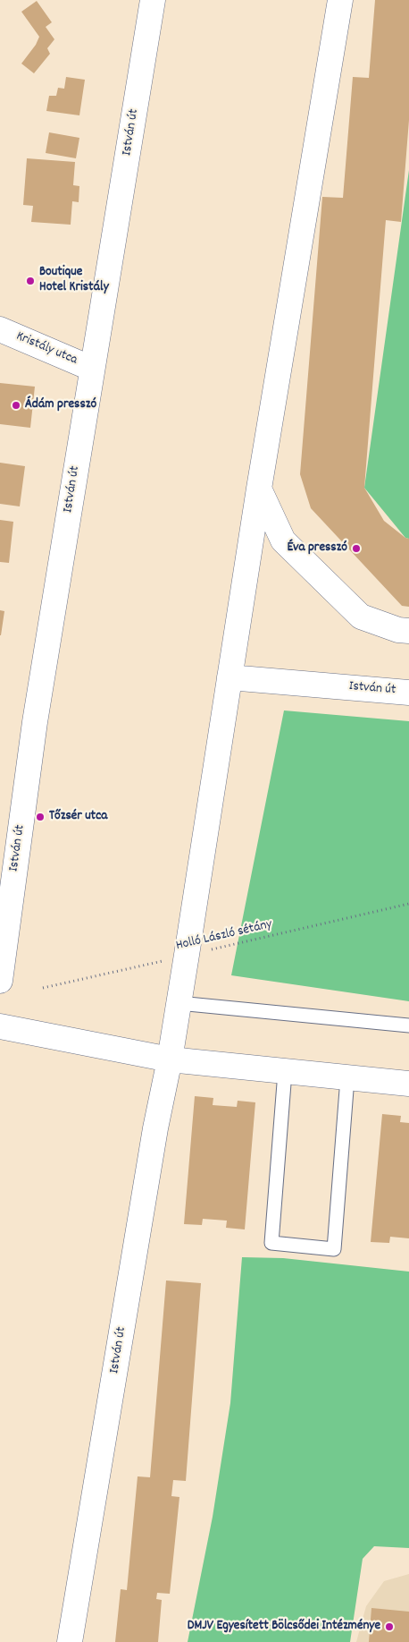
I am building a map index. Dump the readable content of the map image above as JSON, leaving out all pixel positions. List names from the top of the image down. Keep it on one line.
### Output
{"streets":{"street":["István út","Kristály utca"],"path":["Holló László sétány"]},"crossings":[["István út","Kristály utca"],["István út","Holló László sétány"]],"places":["Boutique Hotel Kristály","Ádám presszó","Éva presszó","Tőzsér utca","DMJV Egyesített Bölcsődei Intézménye"]}
